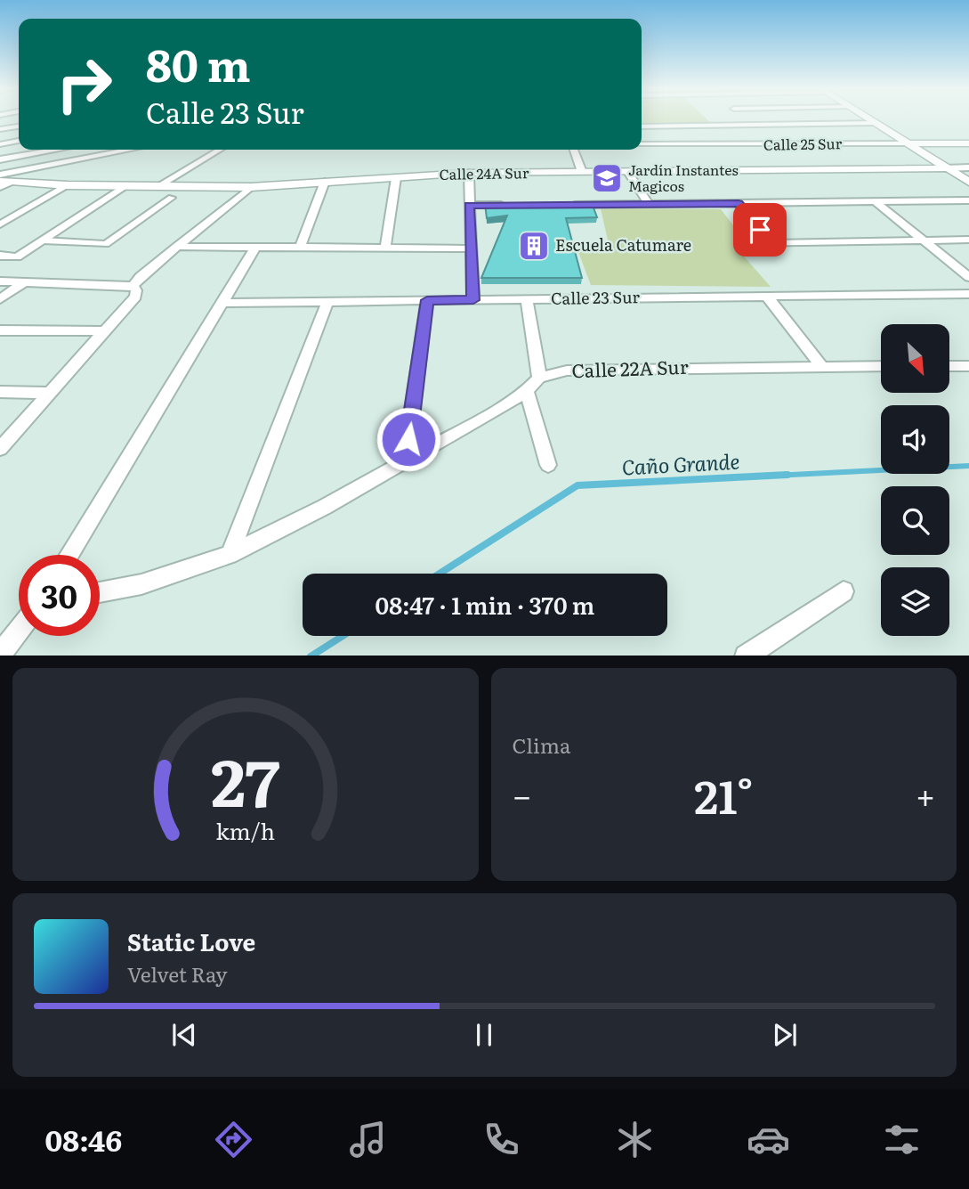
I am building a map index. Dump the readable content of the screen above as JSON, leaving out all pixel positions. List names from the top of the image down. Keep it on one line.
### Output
{"streets":{"street":["Calle 25 Sur","Calle 24A Sur","Calle 23 Sur","Calle 22A Sur"]},"water":["Caño Grande"],"places":{"school or university":["Jardín Instantes Magicos"],"building":["Escuela Catumare"]},"north":"bottom right","page":{"turn":["80 m","Calle 23 Sur"],"limit":"30","trip":"08:47 · 1 min · 370 m","tile":"Clima","heat":["−","21°","+"],"song":["Static Love","Velvet Ray"],"tabs":"08:46","gauge":["27","km/h"]}}
